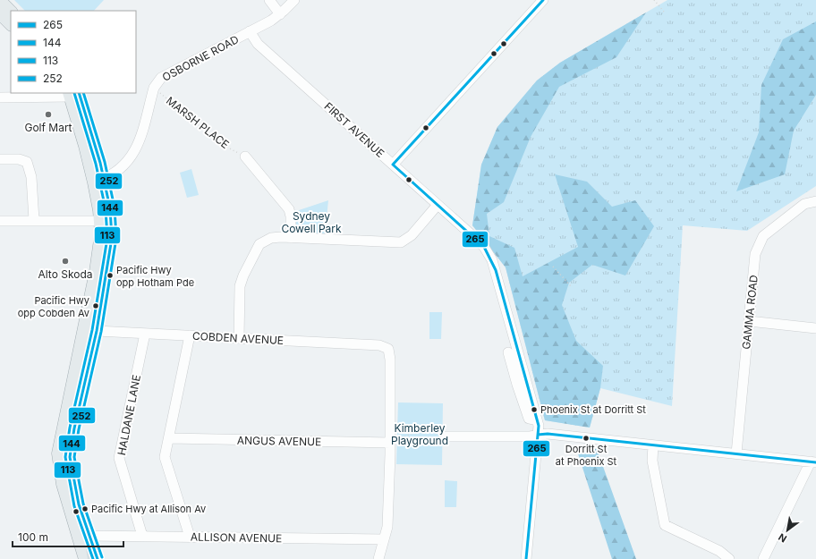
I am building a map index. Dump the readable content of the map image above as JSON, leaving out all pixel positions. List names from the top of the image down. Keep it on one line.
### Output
{"streets":{"street":["OSBORNE ROAD","FIRST AVENUE","GAMMA ROAD","COBDEN AVENUE","HALDANE LANE","ANGUS AVENUE","ALLISON AVENUE"],"path":["MARSH PLACE"]},"crossings":[["OSBORNE ROAD","FIRST AVENUE"],["COBDEN AVENUE","HALDANE LANE"],["COBDEN AVENUE","ANGUS AVENUE"],["HALDANE LANE","ALLISON AVENUE"]],"parks":["Sydney Cowell Park","Kimberley Playground"],"places":["Golf Mart","Alto Skoda","Pacific Hwy opp Hotham Pde","Pacific Hwy opp Cobden Av","Phoenix St at Dorritt St","Dorritt St at Phoenix St","Pacific Hwy at Allison Av"],"lines":["transit line 265","transit line 144","transit line 113","transit line 252"],"legend":["265","144","113","252"],"scale_bar":"100 m","north":"bottom left"}
